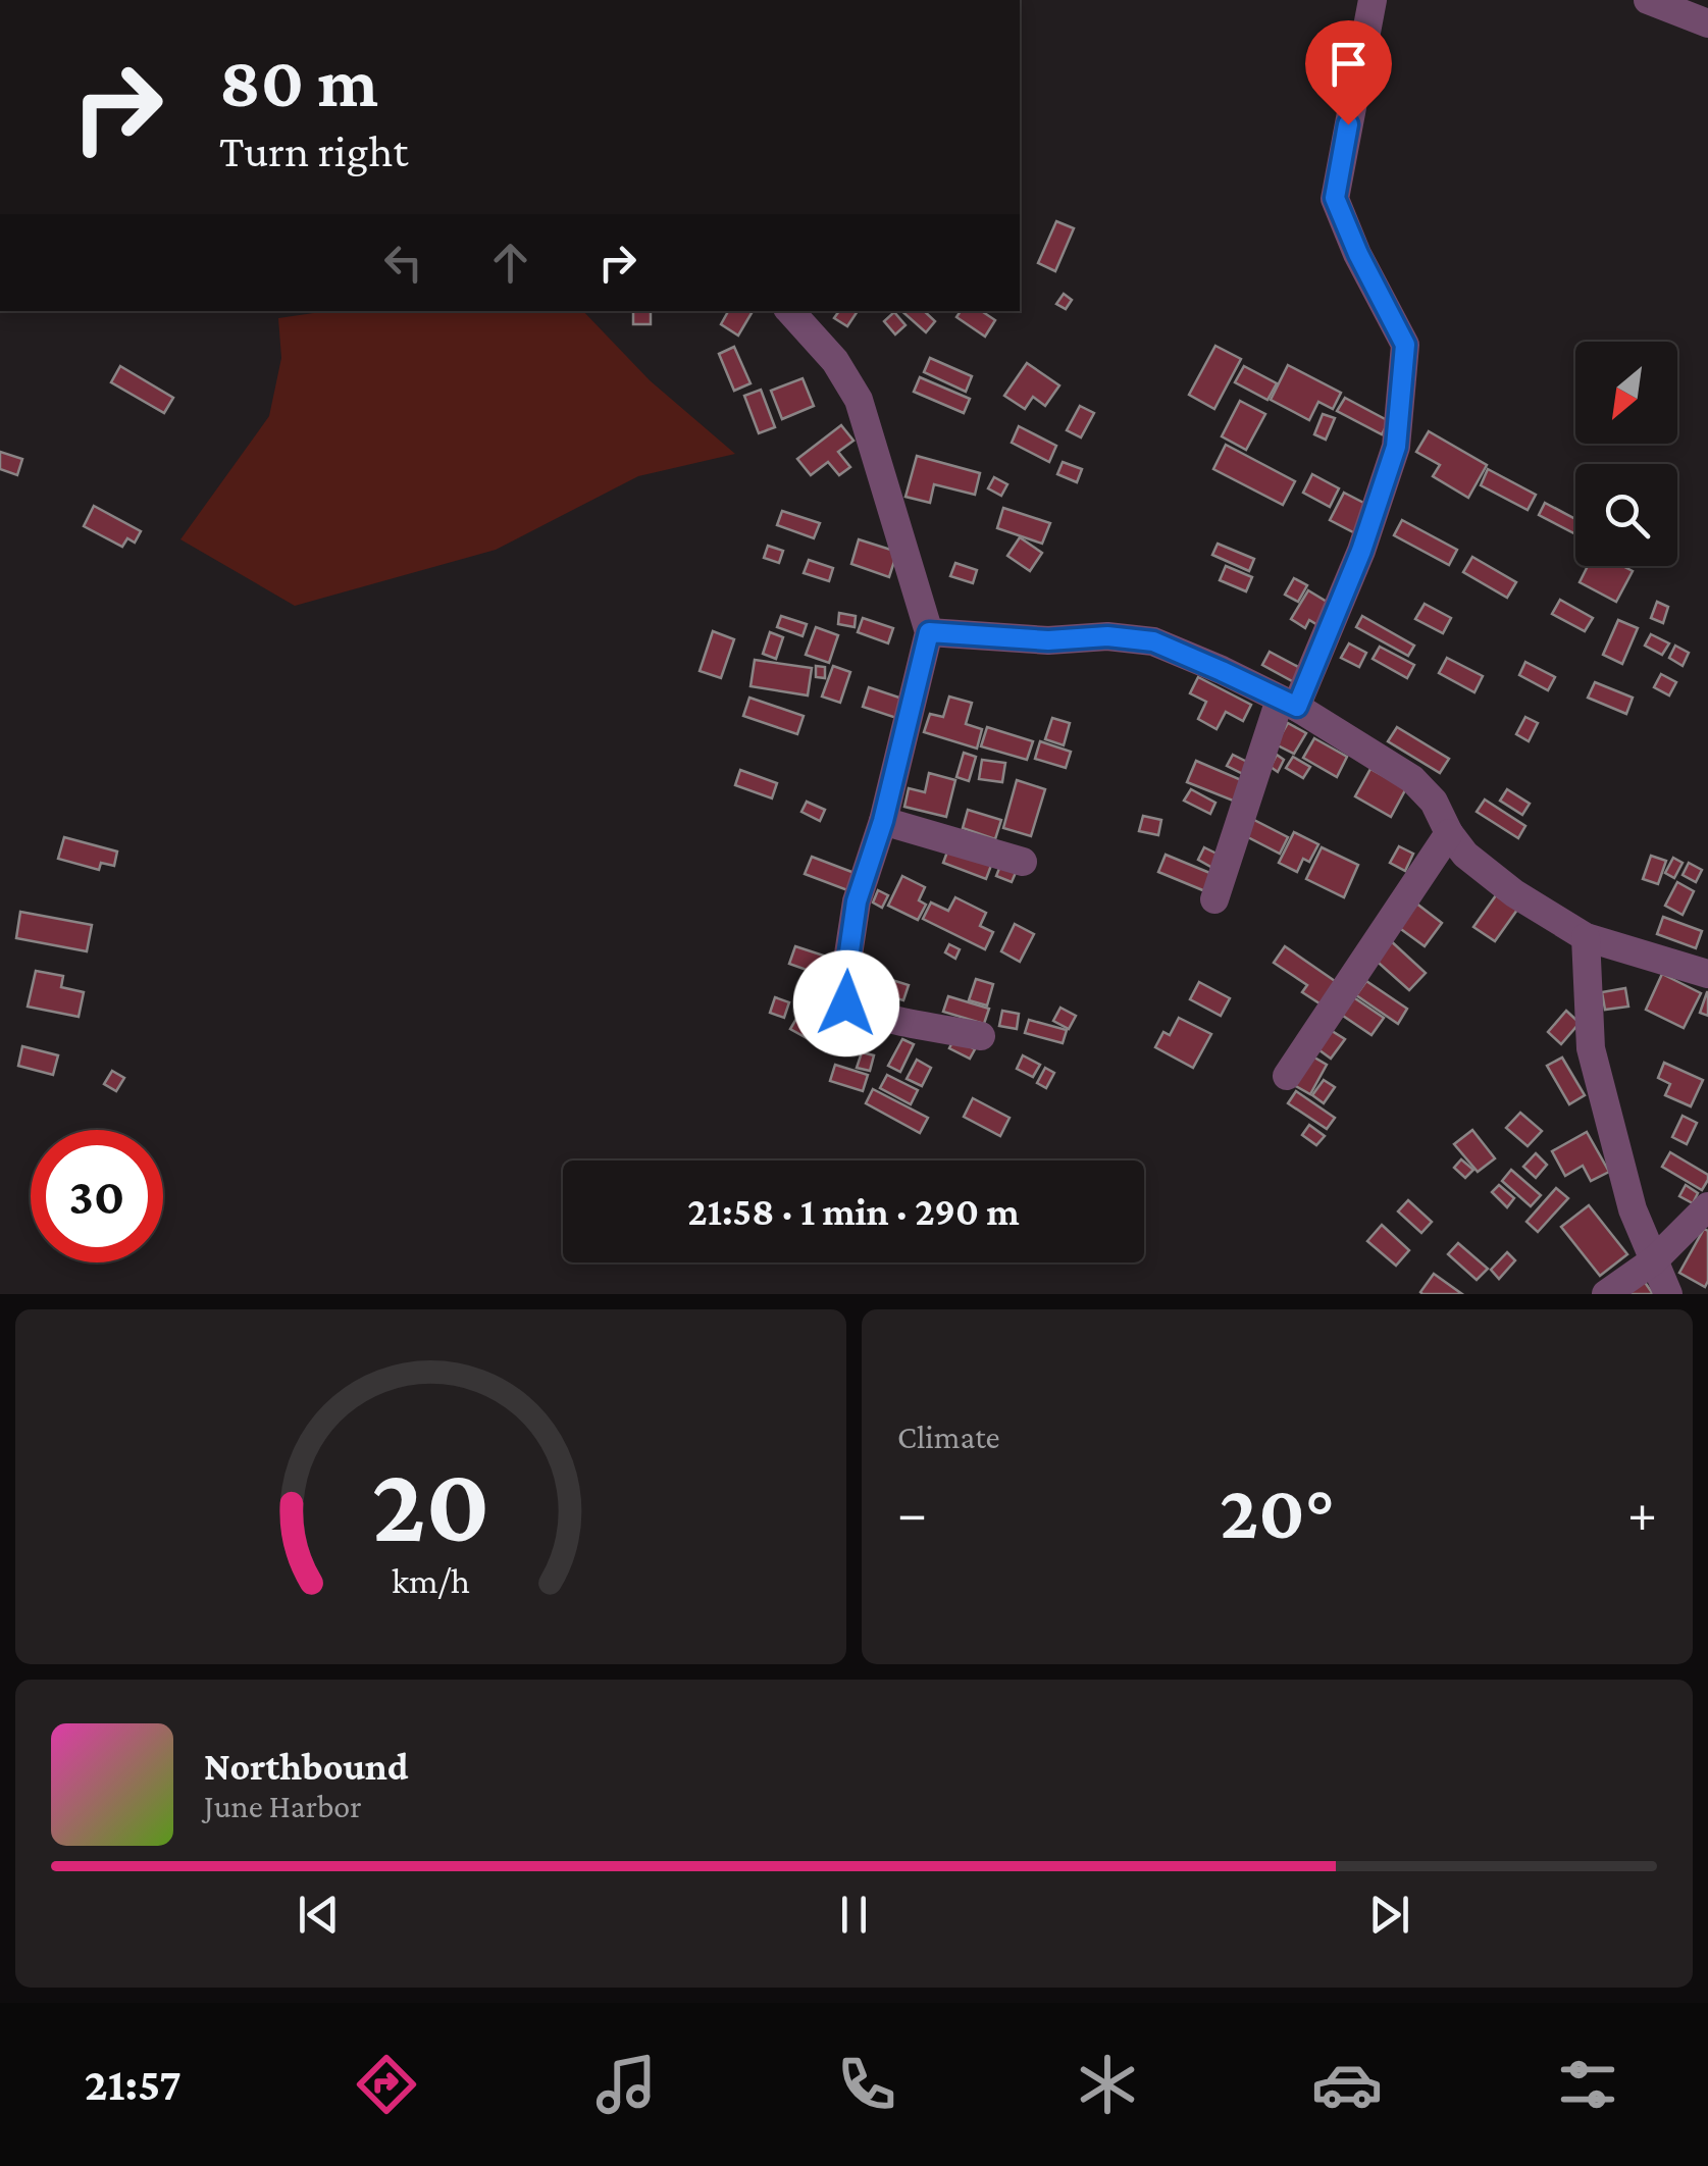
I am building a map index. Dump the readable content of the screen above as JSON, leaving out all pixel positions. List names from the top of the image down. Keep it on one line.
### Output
{"north":"bottom left","page":{"turn":["80 m","Turn right"],"limit":"30","trip":"21:58 · 1 min · 290 m","tile":"Climate","heat":["−","20°","+"],"song":["Northbound","June Harbor"],"tabs":"21:57","gauge":["20","km/h"]}}
